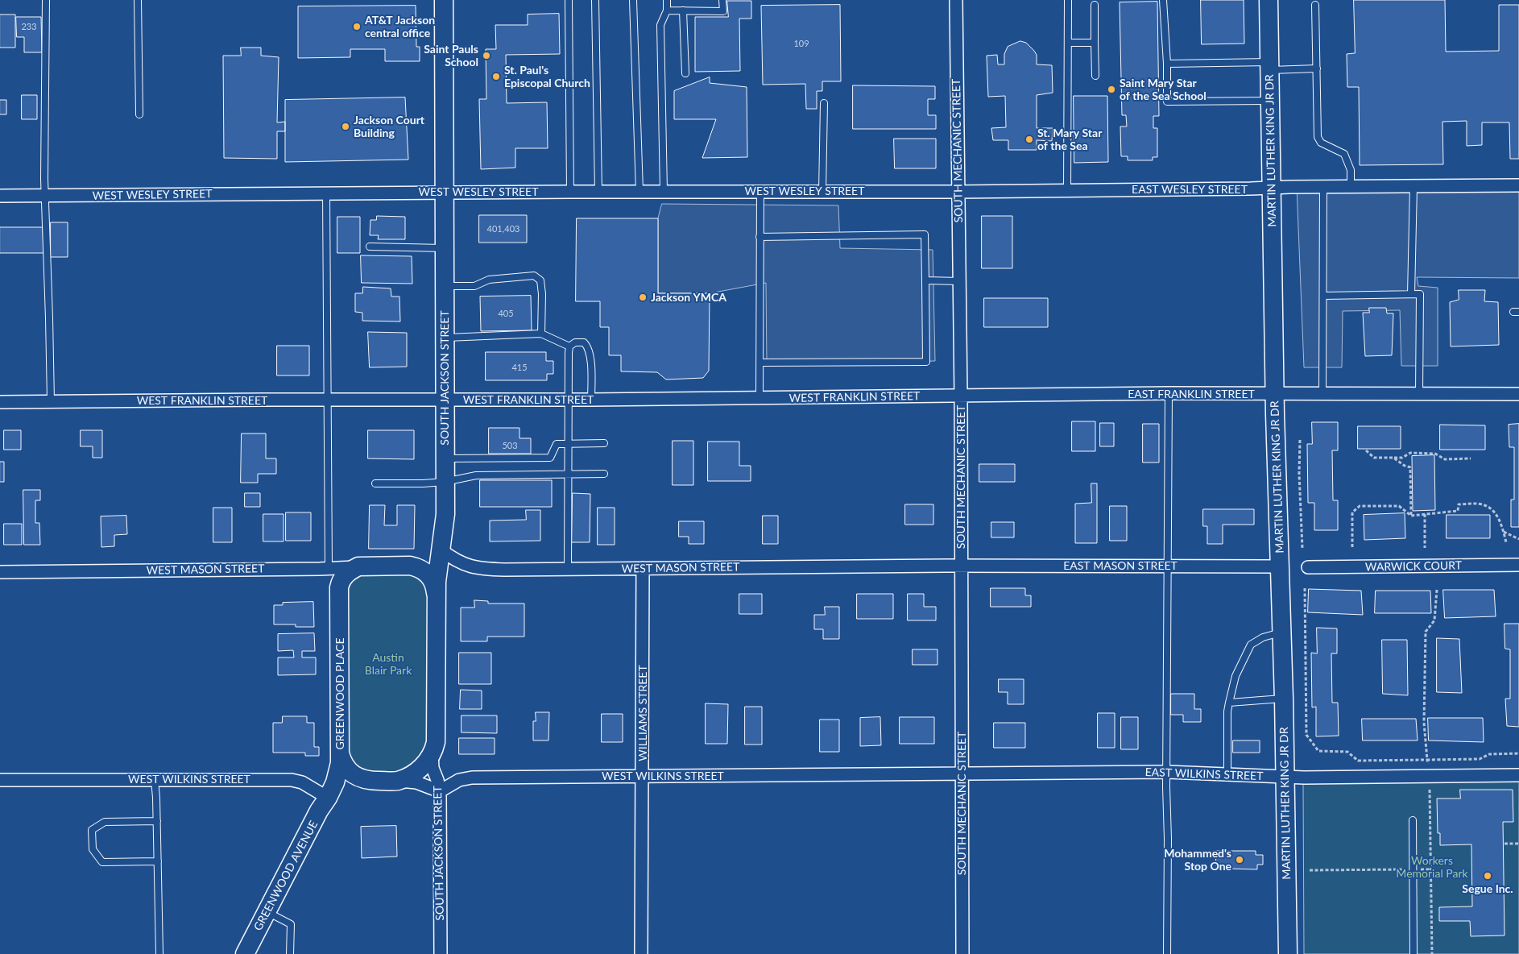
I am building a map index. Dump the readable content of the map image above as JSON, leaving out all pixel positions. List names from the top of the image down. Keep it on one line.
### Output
{"streets":{"street":["SOUTH MECHANIC STREET","MARTIN LUTHER KING JR DR","EAST WESLEY STREET","WEST WESLEY STREET","SOUTH JACKSON STREET","EAST FRANKLIN STREET","WEST FRANKLIN STREET","EAST MASON STREET","WARWICK COURT","WEST MASON STREET","GREENWOOD PLACE","WILLIAMS STREET","EAST WILKINS STREET","WEST WILKINS STREET","GREENWOOD AVENUE"]},"crossings":[["SOUTH MECHANIC STREET","EAST WESLEY STREET"],["SOUTH MECHANIC STREET","WEST WESLEY STREET"],["SOUTH MECHANIC STREET","EAST FRANKLIN STREET"],["SOUTH MECHANIC STREET","WEST FRANKLIN STREET"],["SOUTH MECHANIC STREET","EAST MASON STREET"],["SOUTH MECHANIC STREET","WEST MASON STREET"],["SOUTH MECHANIC STREET","EAST WILKINS STREET"],["SOUTH MECHANIC STREET","WEST WILKINS STREET"],["MARTIN LUTHER KING JR DR","EAST WESLEY STREET"],["MARTIN LUTHER KING JR DR","EAST FRANKLIN STREET"],["MARTIN LUTHER KING JR DR","EAST MASON STREET"],["MARTIN LUTHER KING JR DR","EAST WILKINS STREET"],["EAST WESLEY STREET","WEST WESLEY STREET"],["WEST WESLEY STREET","SOUTH JACKSON STREET"],["SOUTH JACKSON STREET","WEST FRANKLIN STREET"],["SOUTH JACKSON STREET","WEST MASON STREET"],["SOUTH JACKSON STREET","WEST WILKINS STREET"],["EAST FRANKLIN STREET","WEST FRANKLIN STREET"],["EAST MASON STREET","WEST MASON STREET"],["WEST MASON STREET","WILLIAMS STREET"],["GREENWOOD PLACE","WEST WILKINS STREET"],["GREENWOOD PLACE","GREENWOOD AVENUE"],["WILLIAMS STREET","WEST WILKINS STREET"],["EAST WILKINS STREET","WEST WILKINS STREET"],["WEST WILKINS STREET","GREENWOOD AVENUE"]],"parks":["Austin Blair Park","Workers Memorial Park"],"places":["AT&T Jackson central office","Saint Pauls School","St. Paul's Episcopal Church","Saint Mary Star of the Sea School","Jackson Court Building","St. Mary Star of the Sea","Jackson YMCA","Mohammed's Stop One","Segue Inc."],"house_numbers":["233","109","401,403","405","415","503"]}
